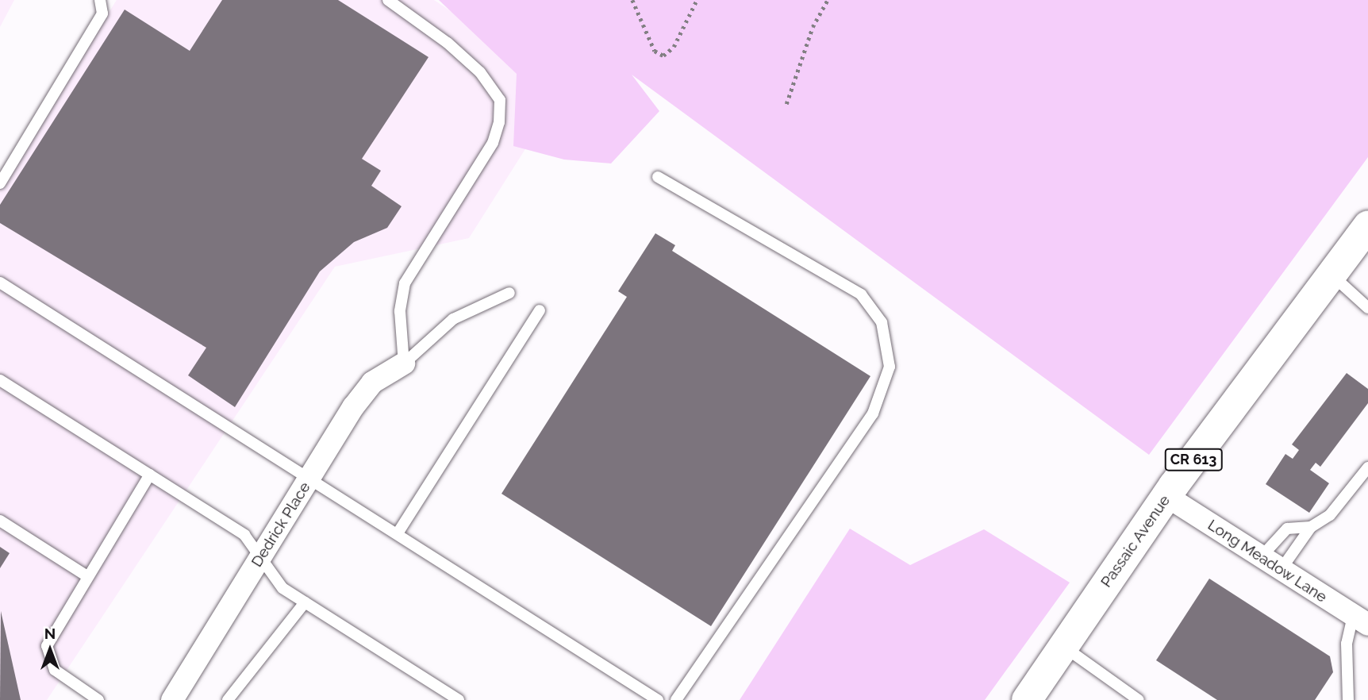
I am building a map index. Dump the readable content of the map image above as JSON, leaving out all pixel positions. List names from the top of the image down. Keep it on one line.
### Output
{"streets":{"main road":["CR 613","Passaic Avenue"],"street":["Dedrick Place","Long Meadow Lane"]},"crossings":[["Passaic Avenue","Long Meadow Lane"]],"north":"top"}
